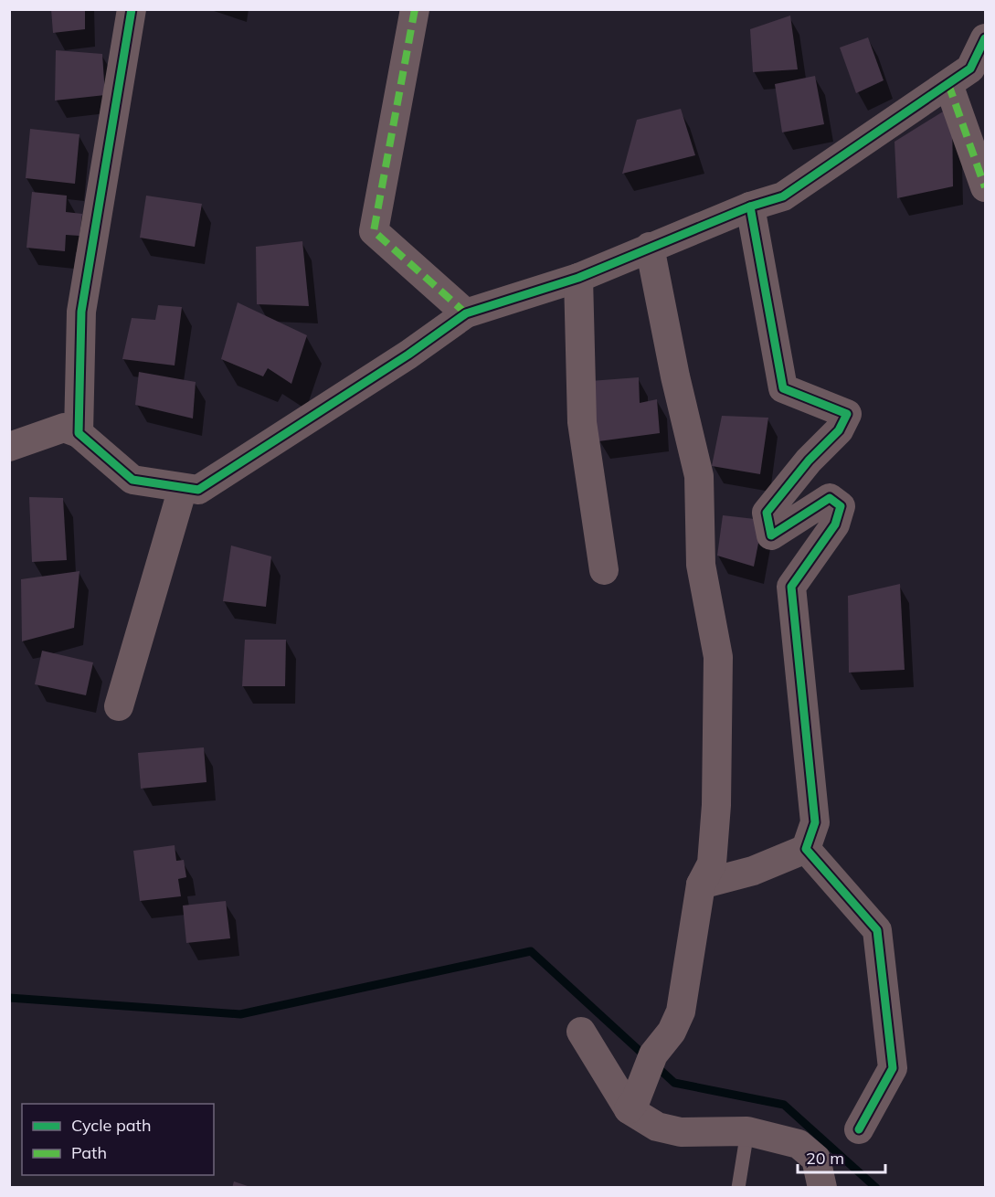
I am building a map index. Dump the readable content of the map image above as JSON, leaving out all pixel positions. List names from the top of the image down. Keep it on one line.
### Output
{"legend":["Cycle path","Path"],"scale_bar":"20 m"}
